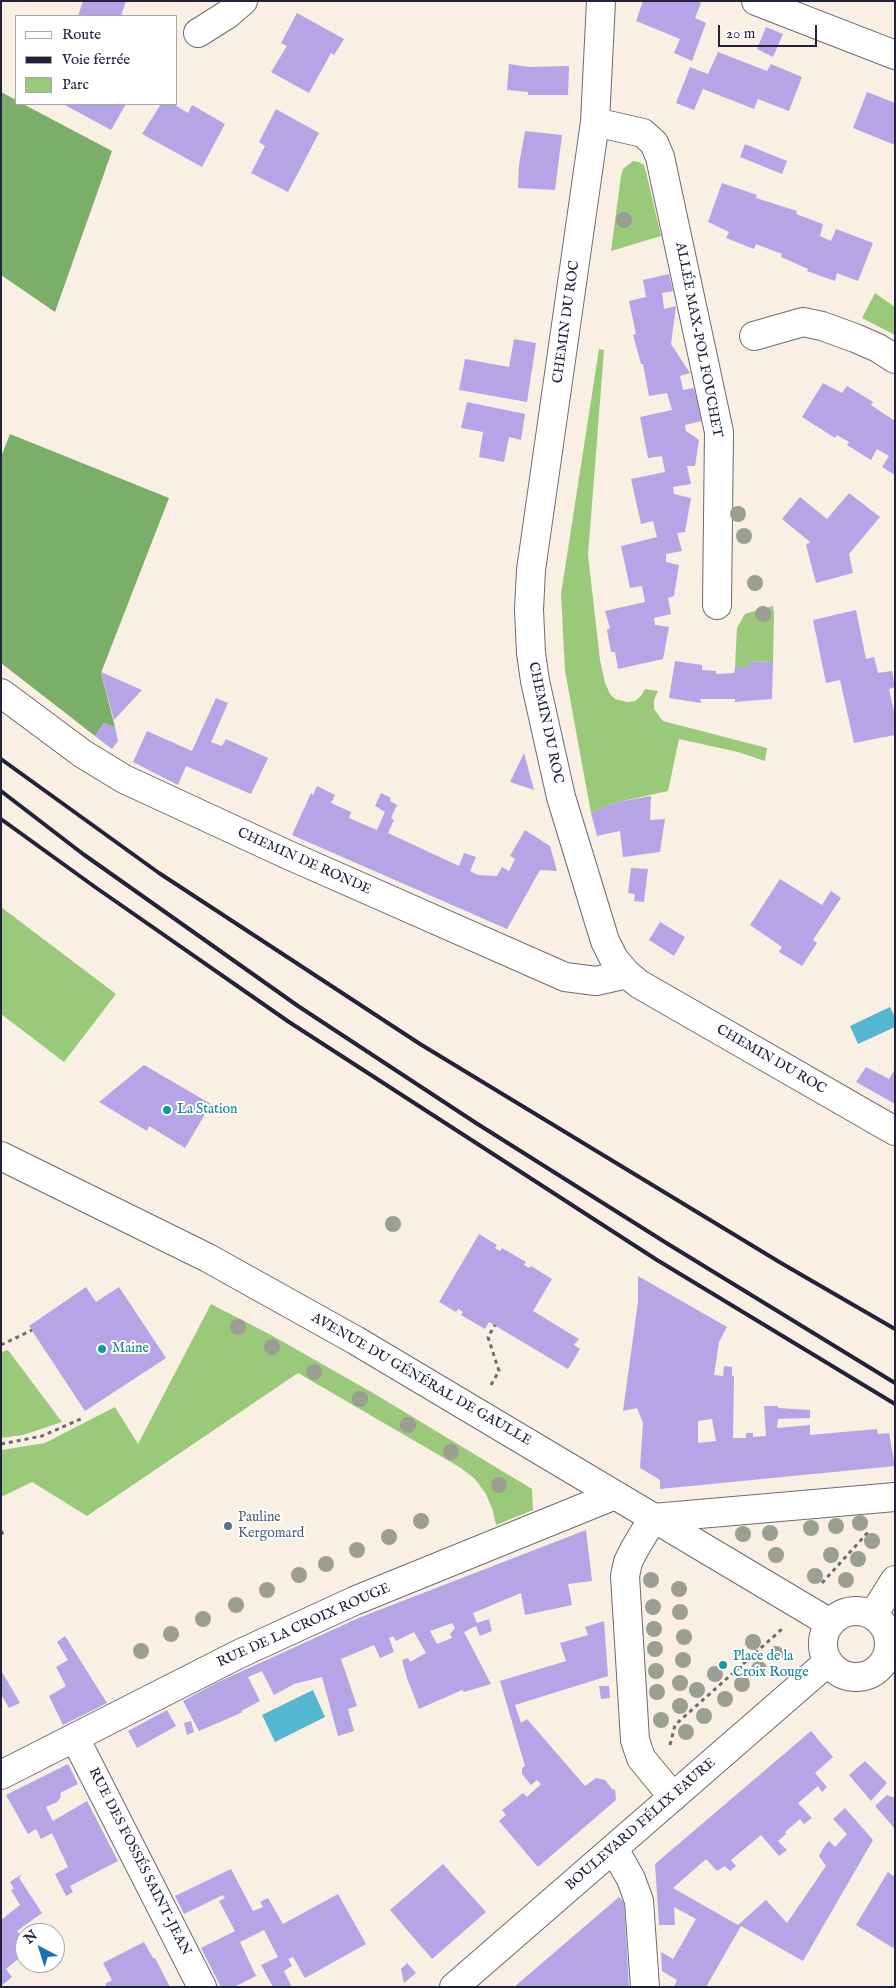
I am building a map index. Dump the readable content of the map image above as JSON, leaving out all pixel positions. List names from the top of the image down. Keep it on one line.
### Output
{"streets":{"street":["CHEMIN DU ROC","ALLÉE MAX-POL FOUCHET","CHEMIN DE RONDE","AVENUE DU GÉNÉRAL DE GAULLE","RUE DE LA CROIX ROUGE","BOULEVARD FÉLIX FAURE","RUE DES FOSSÉS SAINT-JEAN"]},"crossings":[["CHEMIN DU ROC","ALLÉE MAX-POL FOUCHET"],["CHEMIN DU ROC","CHEMIN DE RONDE"],["AVENUE DU GÉNÉRAL DE GAULLE","RUE DE LA CROIX ROUGE"],["AVENUE DU GÉNÉRAL DE GAULLE","BOULEVARD FÉLIX FAURE"],["RUE DE LA CROIX ROUGE","RUE DES FOSSÉS SAINT-JEAN"]],"places":["La Station","Maine","Pauline Kergomard","Place de la Croix Rouge"],"legend":["Route","Voie ferrée","Parc"],"scale_bar":"20 m","north":"top left"}
